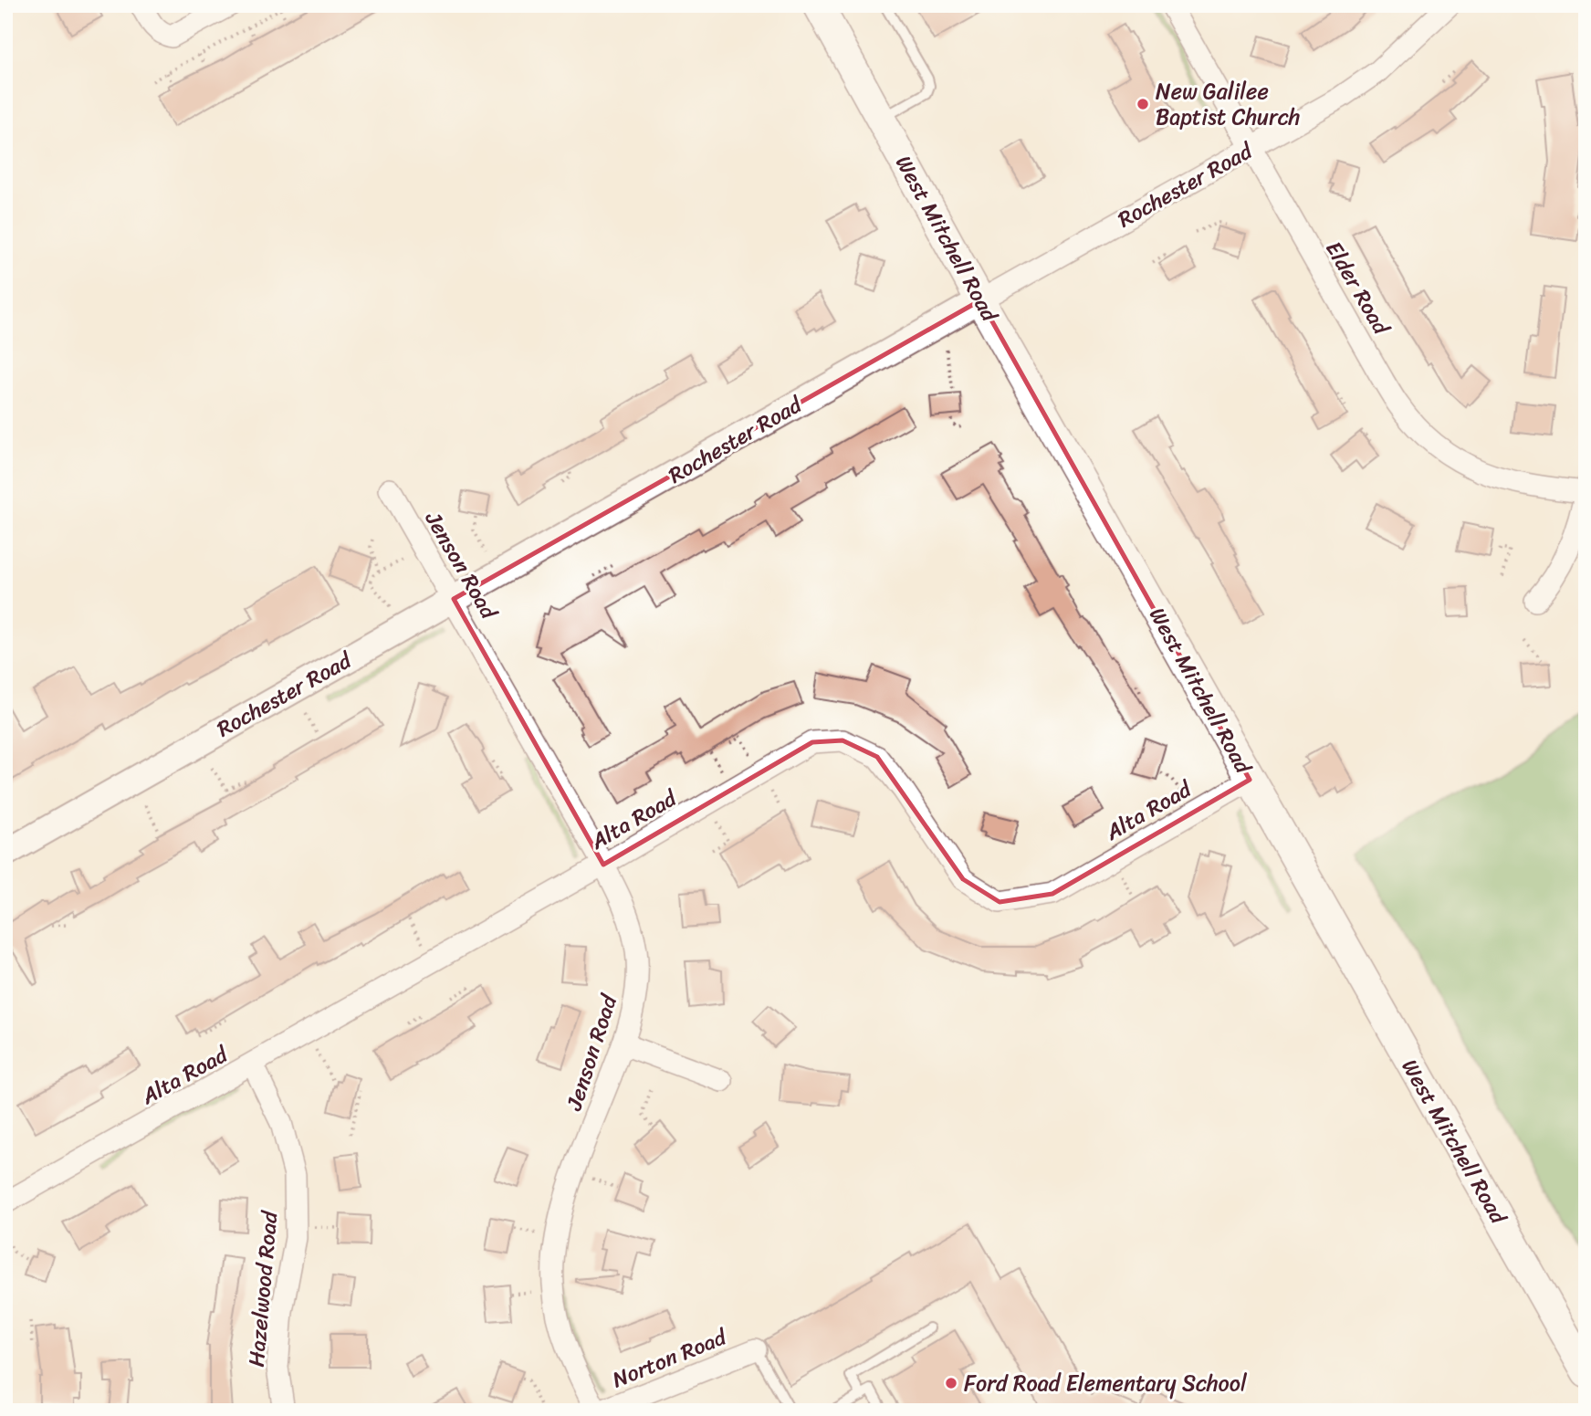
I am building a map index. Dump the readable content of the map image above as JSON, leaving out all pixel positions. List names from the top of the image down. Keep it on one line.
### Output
{"streets":{"main road":["West Mitchell Road"],"street":["Rochester Road","Elder Road","Jenson Road","Alta Road","Hazelwood Road","Norton Road"]},"crossings":[["Rochester Road","West Mitchell Road"],["Rochester Road","Elder Road"],["Rochester Road","Jenson Road"],["West Mitchell Road","Alta Road"],["Jenson Road","Alta Road"],["Jenson Road","Norton Road"],["Alta Road","Hazelwood Road"]],"places":["New Galilee Baptist Church","Ford Road Elementary School"]}
